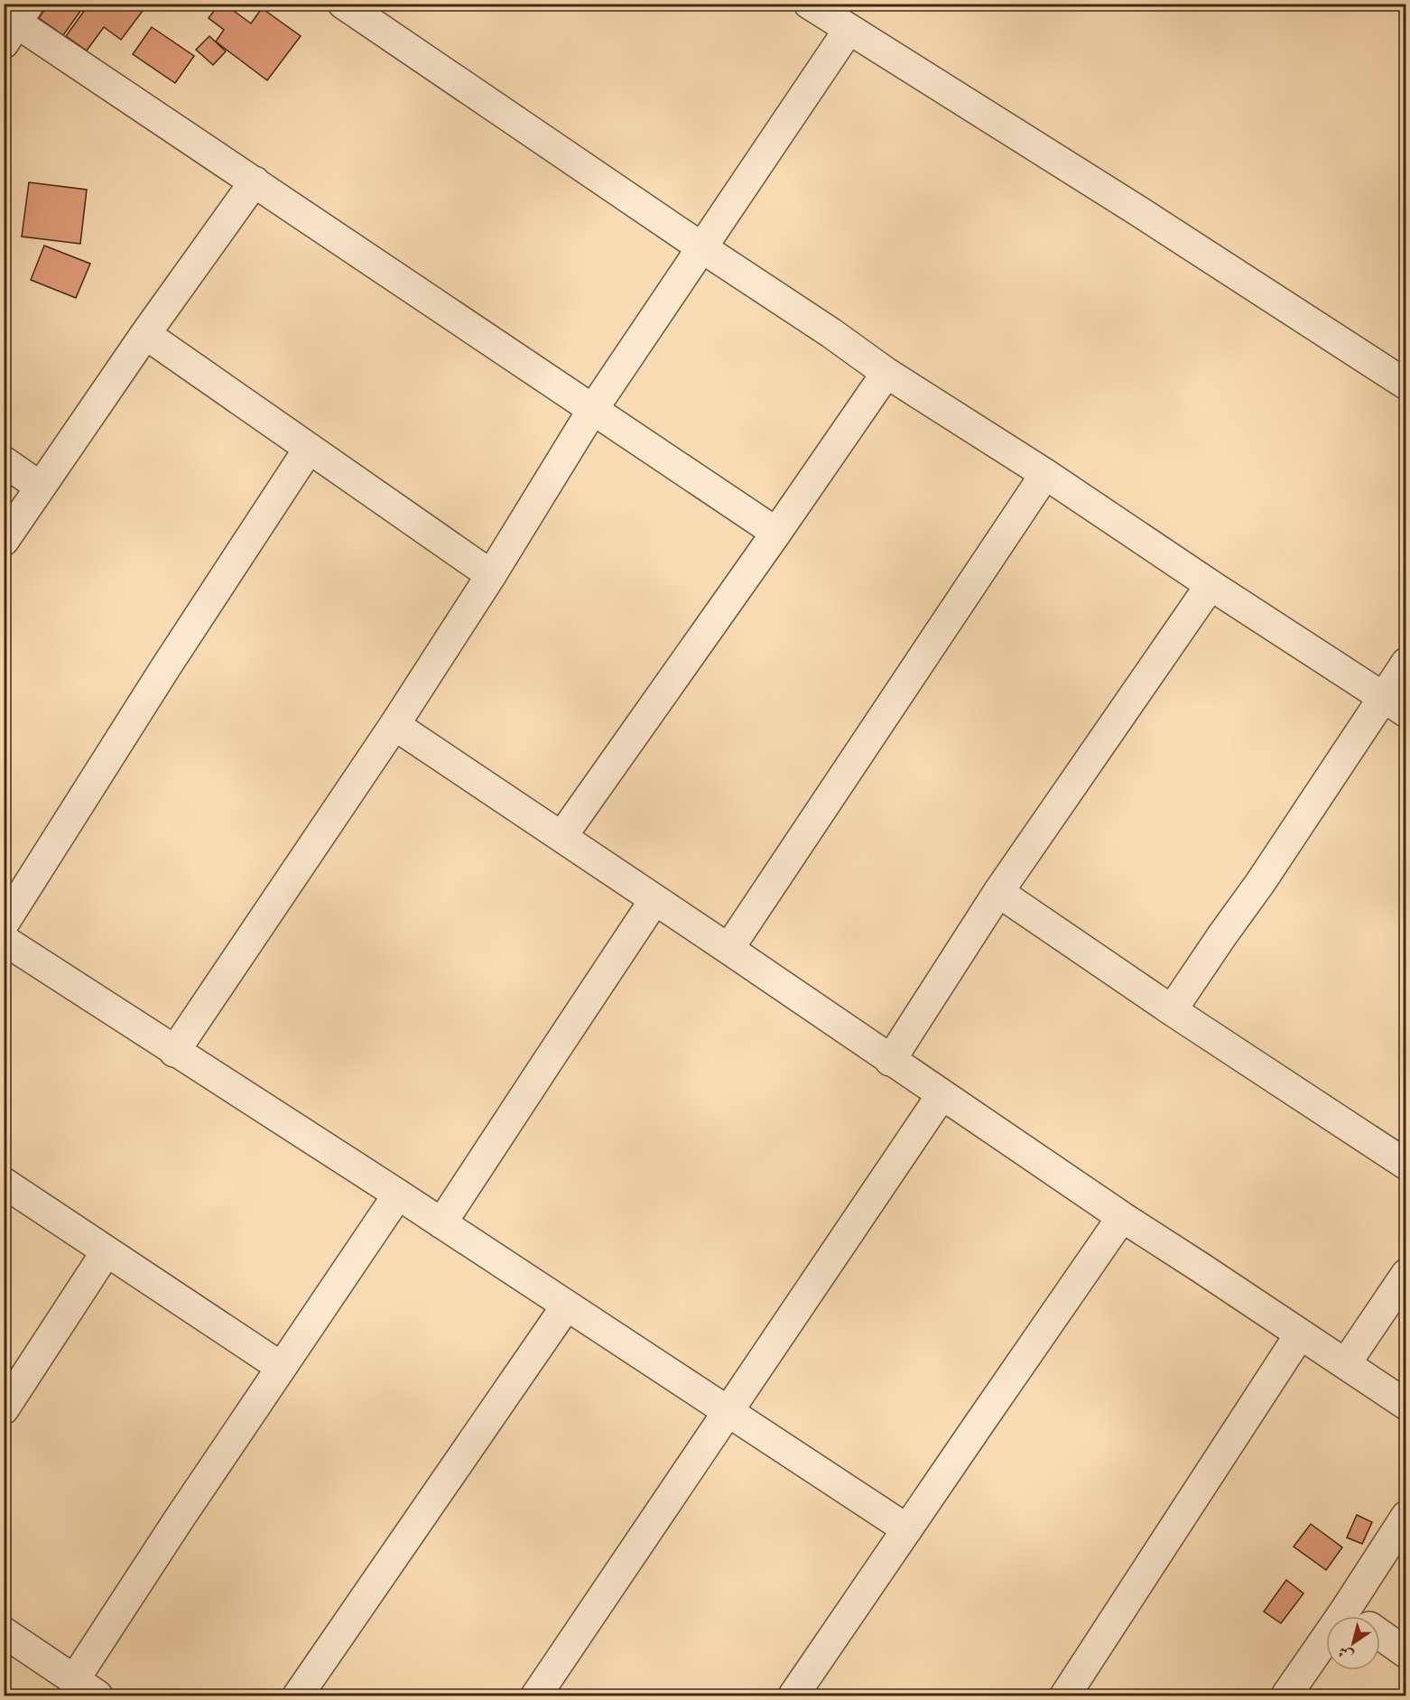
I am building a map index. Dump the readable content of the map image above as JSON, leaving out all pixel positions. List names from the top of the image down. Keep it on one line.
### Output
{"north":"bottom left"}
